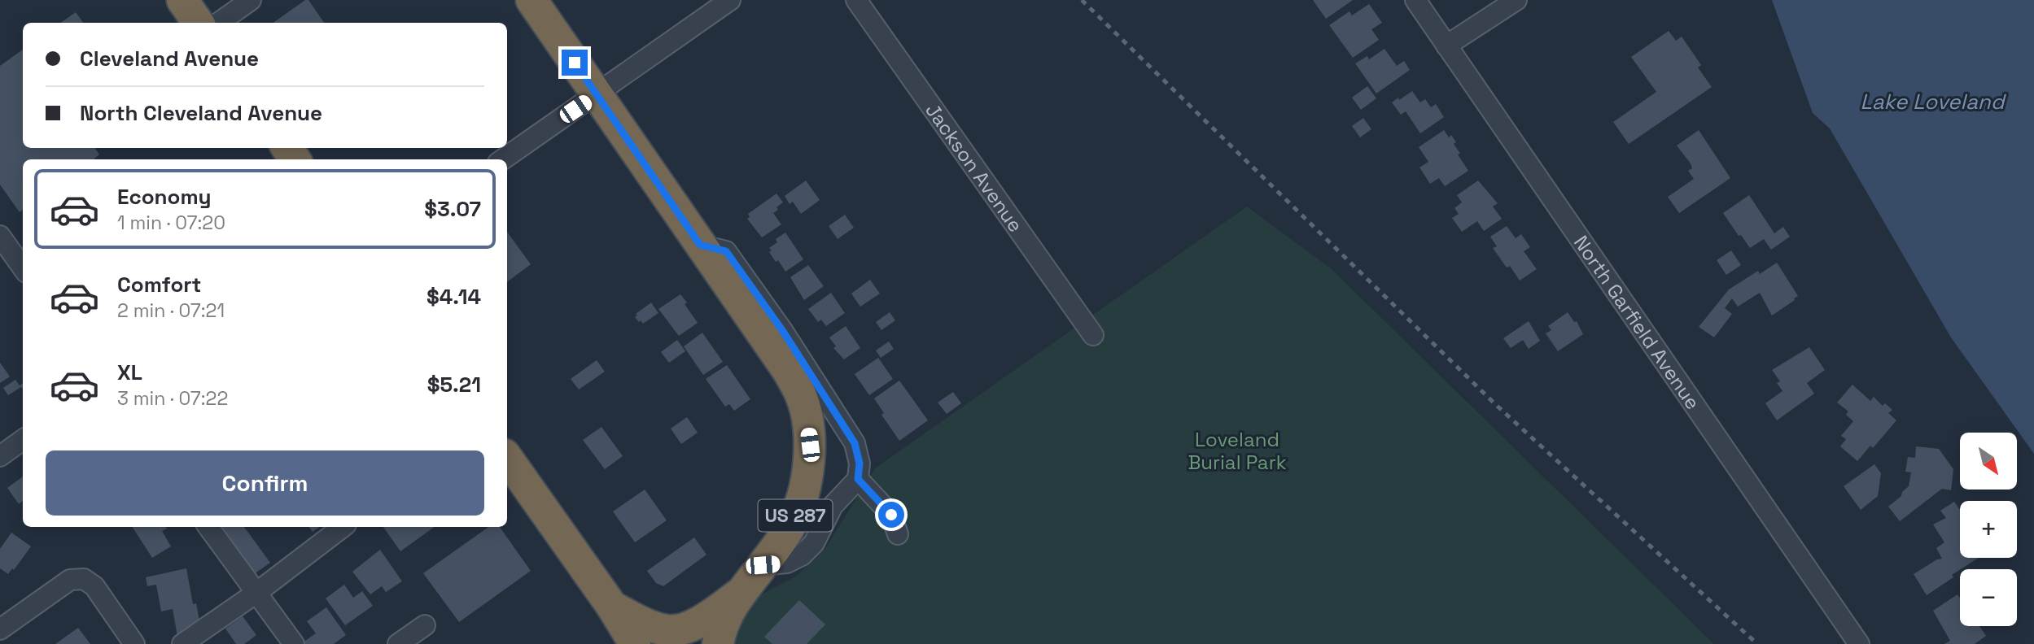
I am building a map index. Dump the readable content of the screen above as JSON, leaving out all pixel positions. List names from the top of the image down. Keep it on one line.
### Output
{"streets":{"highway":["US 287"],"street":["Jackson Avenue","North Garfield Avenue"]},"water":["Lake Loveland"],"parks":["Loveland Burial Park"],"north":"bottom right","page":{"banner":["Cleveland Avenue","North Cleveland Avenue"],"list":[{"name":"Economy","note":"1 min · 07:20","value":"$3.07"},{"name":"Comfort","note":"2 min · 07:21","value":"$4.14"},{"name":"XL","note":"3 min · 07:22","value":"$5.21"}],"map_buttons":["+","−"],"buttons":"Confirm"}}
